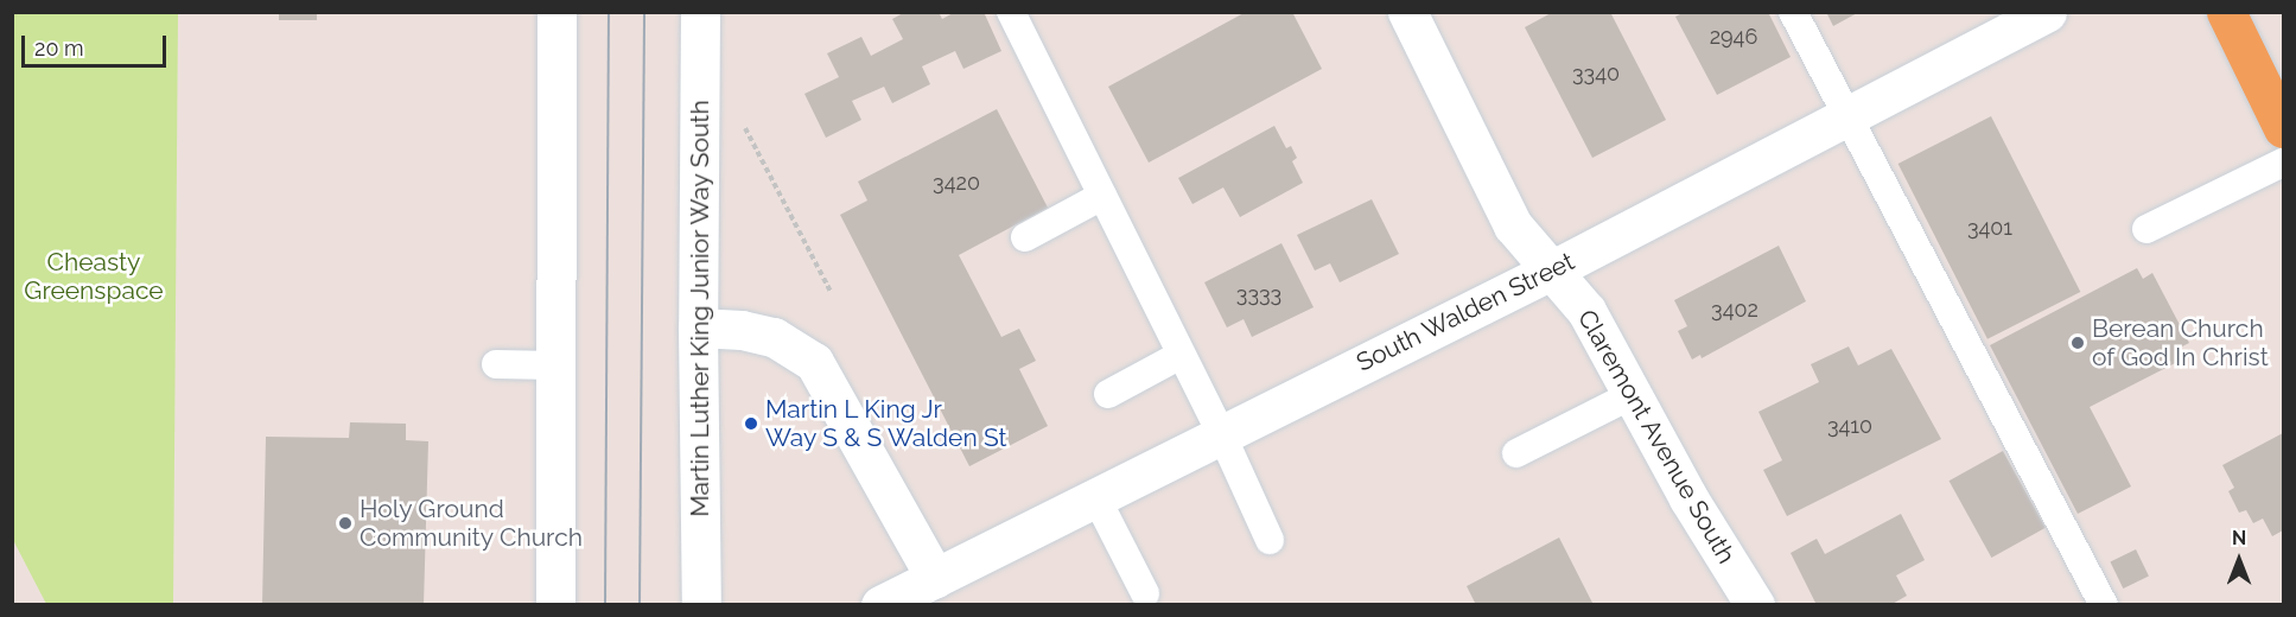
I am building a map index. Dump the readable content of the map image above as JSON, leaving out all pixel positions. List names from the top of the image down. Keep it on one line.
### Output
{"streets":{"street":["Martin Luther King Junior Way South","South Walden Street","Claremont Avenue South"]},"crossings":[["South Walden Street","Claremont Avenue South"]],"parks":["Cheasty Greenspace"],"places":["Berean Church of God In Christ","Martin L King Jr Way S & S Walden St","Holy Ground Community Church"],"house_numbers":["2946","3340","3420","3401","3333","3402","3410"],"scale_bar":"20 m","north":"top"}
